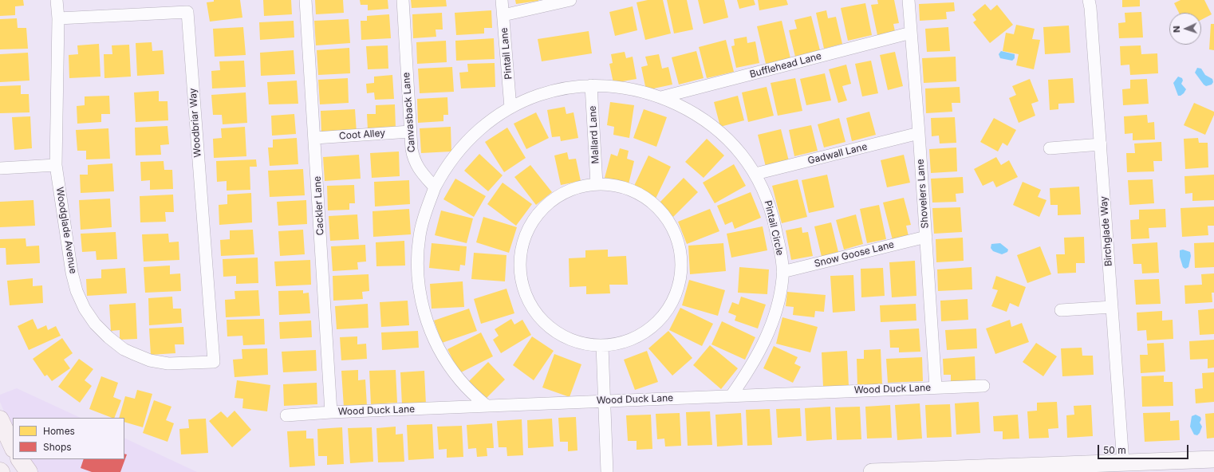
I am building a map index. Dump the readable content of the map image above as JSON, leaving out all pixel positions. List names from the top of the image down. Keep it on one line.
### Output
{"streets":{"street":["Pintail Lane","Bufflehead Lane","Canvasback Lane","Woodbriar Way","Coot Alley","Mallard Lane","Gadwall Lane","Shovelers Lane","Cackler Lane","Pintail Circle","Woodglade Avenue","Birchglade Way","Snow Goose Lane","Wood Duck Lane"]},"crossings":[["Pintail Lane","Pintail Circle"],["Bufflehead Lane","Shovelers Lane"],["Bufflehead Lane","Pintail Circle"],["Canvasback Lane","Coot Alley"],["Canvasback Lane","Pintail Circle"],["Woodbriar Way","Woodglade Avenue"],["Coot Alley","Cackler Lane"],["Mallard Lane","Pintail Circle"],["Gadwall Lane","Shovelers Lane"],["Gadwall Lane","Pintail Circle"],["Shovelers Lane","Snow Goose Lane"],["Shovelers Lane","Wood Duck Lane"],["Cackler Lane","Wood Duck Lane"],["Pintail Circle","Snow Goose Lane"],["Pintail Circle","Wood Duck Lane"]],"legend":["Homes","Shops"],"scale_bar":"50 m","north":"left"}
